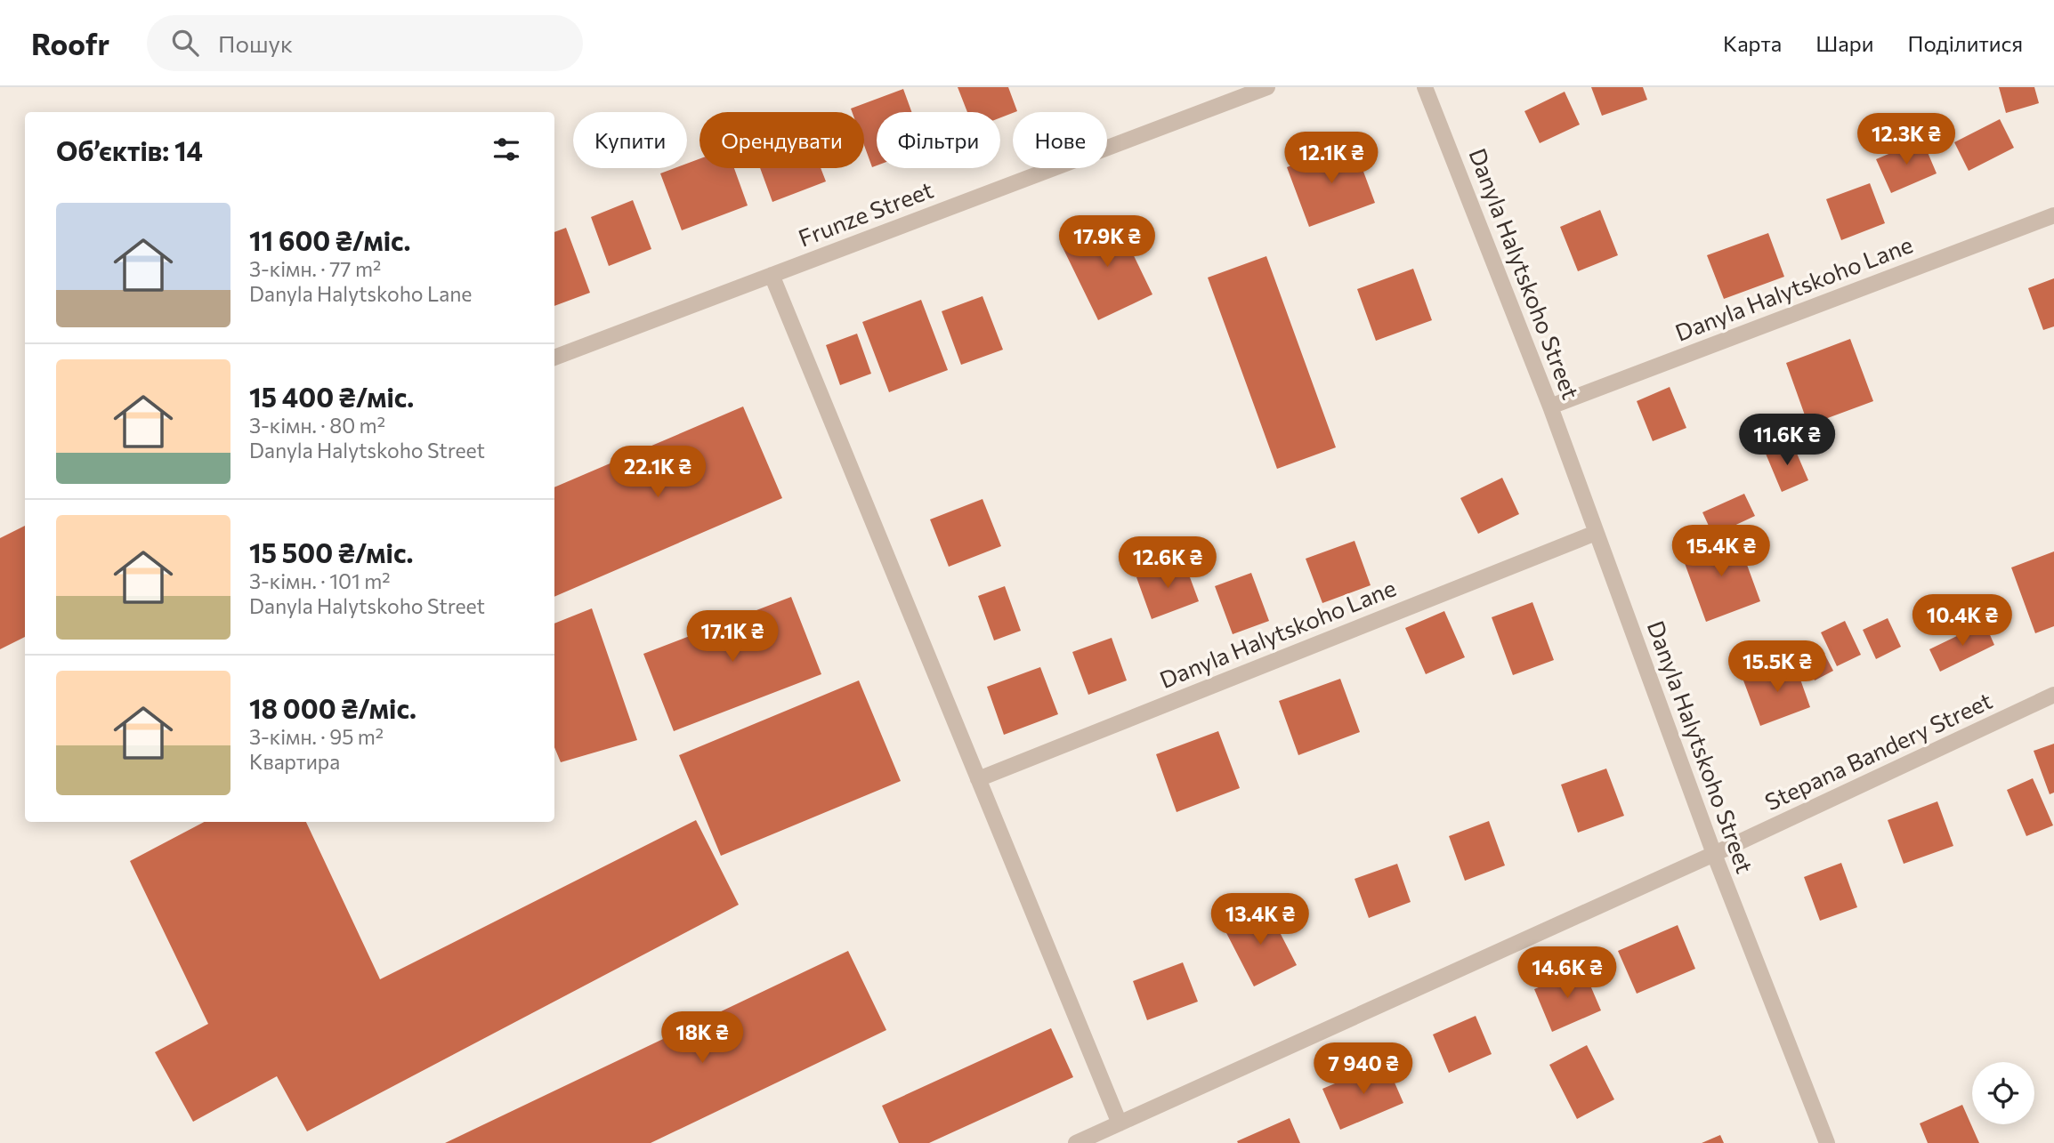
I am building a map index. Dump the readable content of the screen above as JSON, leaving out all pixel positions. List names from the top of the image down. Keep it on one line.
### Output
{"streets":{"street":["Frunze Street","Danyla Halytskoho Street","Danyla Halytskoho Lane","Stepana Bandery Street"]},"crossings":[["Danyla Halytskoho Street","Danyla Halytskoho Lane"],["Danyla Halytskoho Street","Stepana Bandery Street"]],"page":{"header":"Roofr","search":"Пошук","nav":["Карта","Шари","Поділитися"],"chip":["Купити","Орендувати","Фільтри","Нове"],"heading":"Об’єктів: 14","price":["12.3K ₴","12.1K ₴","17.9K ₴","11.6K ₴","22.1K ₴","15.4K ₴","12.6K ₴","10.4K ₴","17.1K ₴","15.5K ₴","13.4K ₴","14.6K ₴","18K ₴","7 940 ₴"],"list":[{"name":"11 600 ₴/міс.","note":"3-кімн. · 77 m² · Danyla Halytskoho Lane"},{"name":"15 400 ₴/міс.","note":"3-кімн. · 80 m² · Danyla Halytskoho Street"},{"name":"15 500 ₴/міс.","note":"3-кімн. · 101 m² · Danyla Halytskoho Street"},{"name":"18 000 ₴/міс.","note":"3-кімн. · 95 m² · Квартира"}]}}
